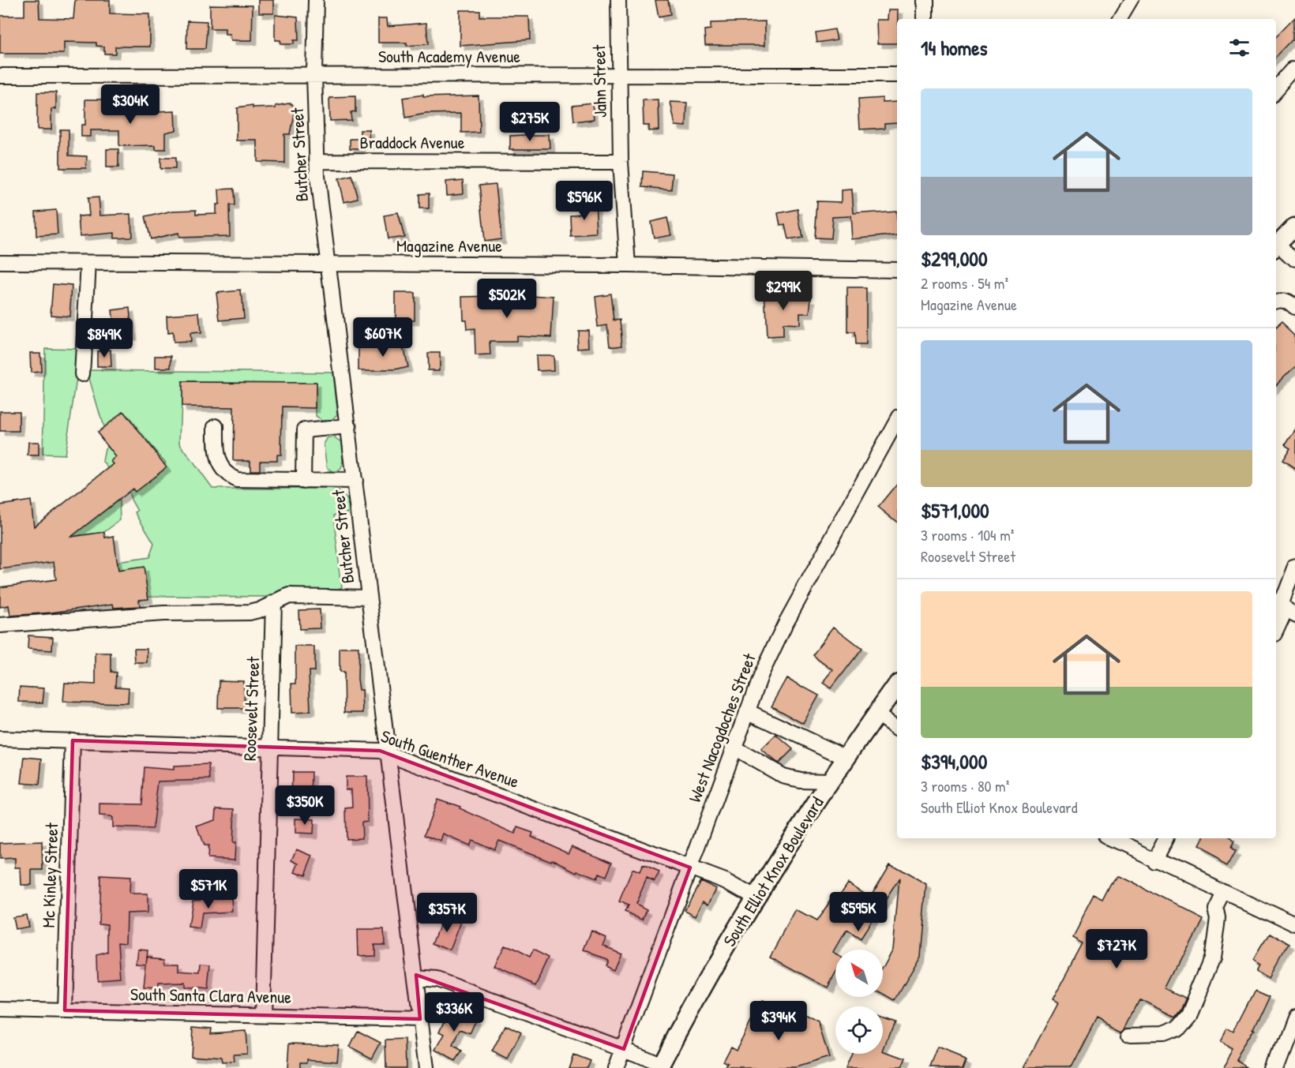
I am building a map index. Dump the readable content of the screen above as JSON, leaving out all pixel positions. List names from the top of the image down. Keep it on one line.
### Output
{"streets":{"main road":["South Elliot Knox Boulevard"],"street":["South Academy Avenue","Jahn Street","Braddock Avenue","Butcher Street","Magazine Avenue","Roosevelt Street","West Nacogdoches Street","South Guenther Avenue","Mc Kinley Street","South Santa Clara Avenue"]},"crossings":[["South Academy Avenue","Jahn Street"],["South Academy Avenue","Butcher Street"],["Jahn Street","Braddock Avenue"],["Jahn Street","Magazine Avenue"],["Braddock Avenue","Butcher Street"],["Butcher Street","Magazine Avenue"],["Butcher Street","South Guenther Avenue"],["Butcher Street","South Santa Clara Avenue"],["Roosevelt Street","South Guenther Avenue"],["Roosevelt Street","South Santa Clara Avenue"],["West Nacogdoches Street","South Guenther Avenue"],["South Guenther Avenue","South Elliot Knox Boulevard"],["South Guenther Avenue","Mc Kinley Street"],["Mc Kinley Street","South Santa Clara Avenue"]],"north":"top left","page":{"heading":"14 homes","list":[{"name":"$299,000","note":"2 rooms · 54 m² · Magazine Avenue"},{"name":"$571,000","note":"3 rooms · 104 m² · Roosevelt Street"},{"name":"$394,000","note":"3 rooms · 80 m² · South Elliot Knox Boulevard"}],"price":["$304K","$275K","$596K","$299K","$502K","$607K","$849K","$350K","$571K","$595K","$357K","$727K","$336K","$394K"]}}
